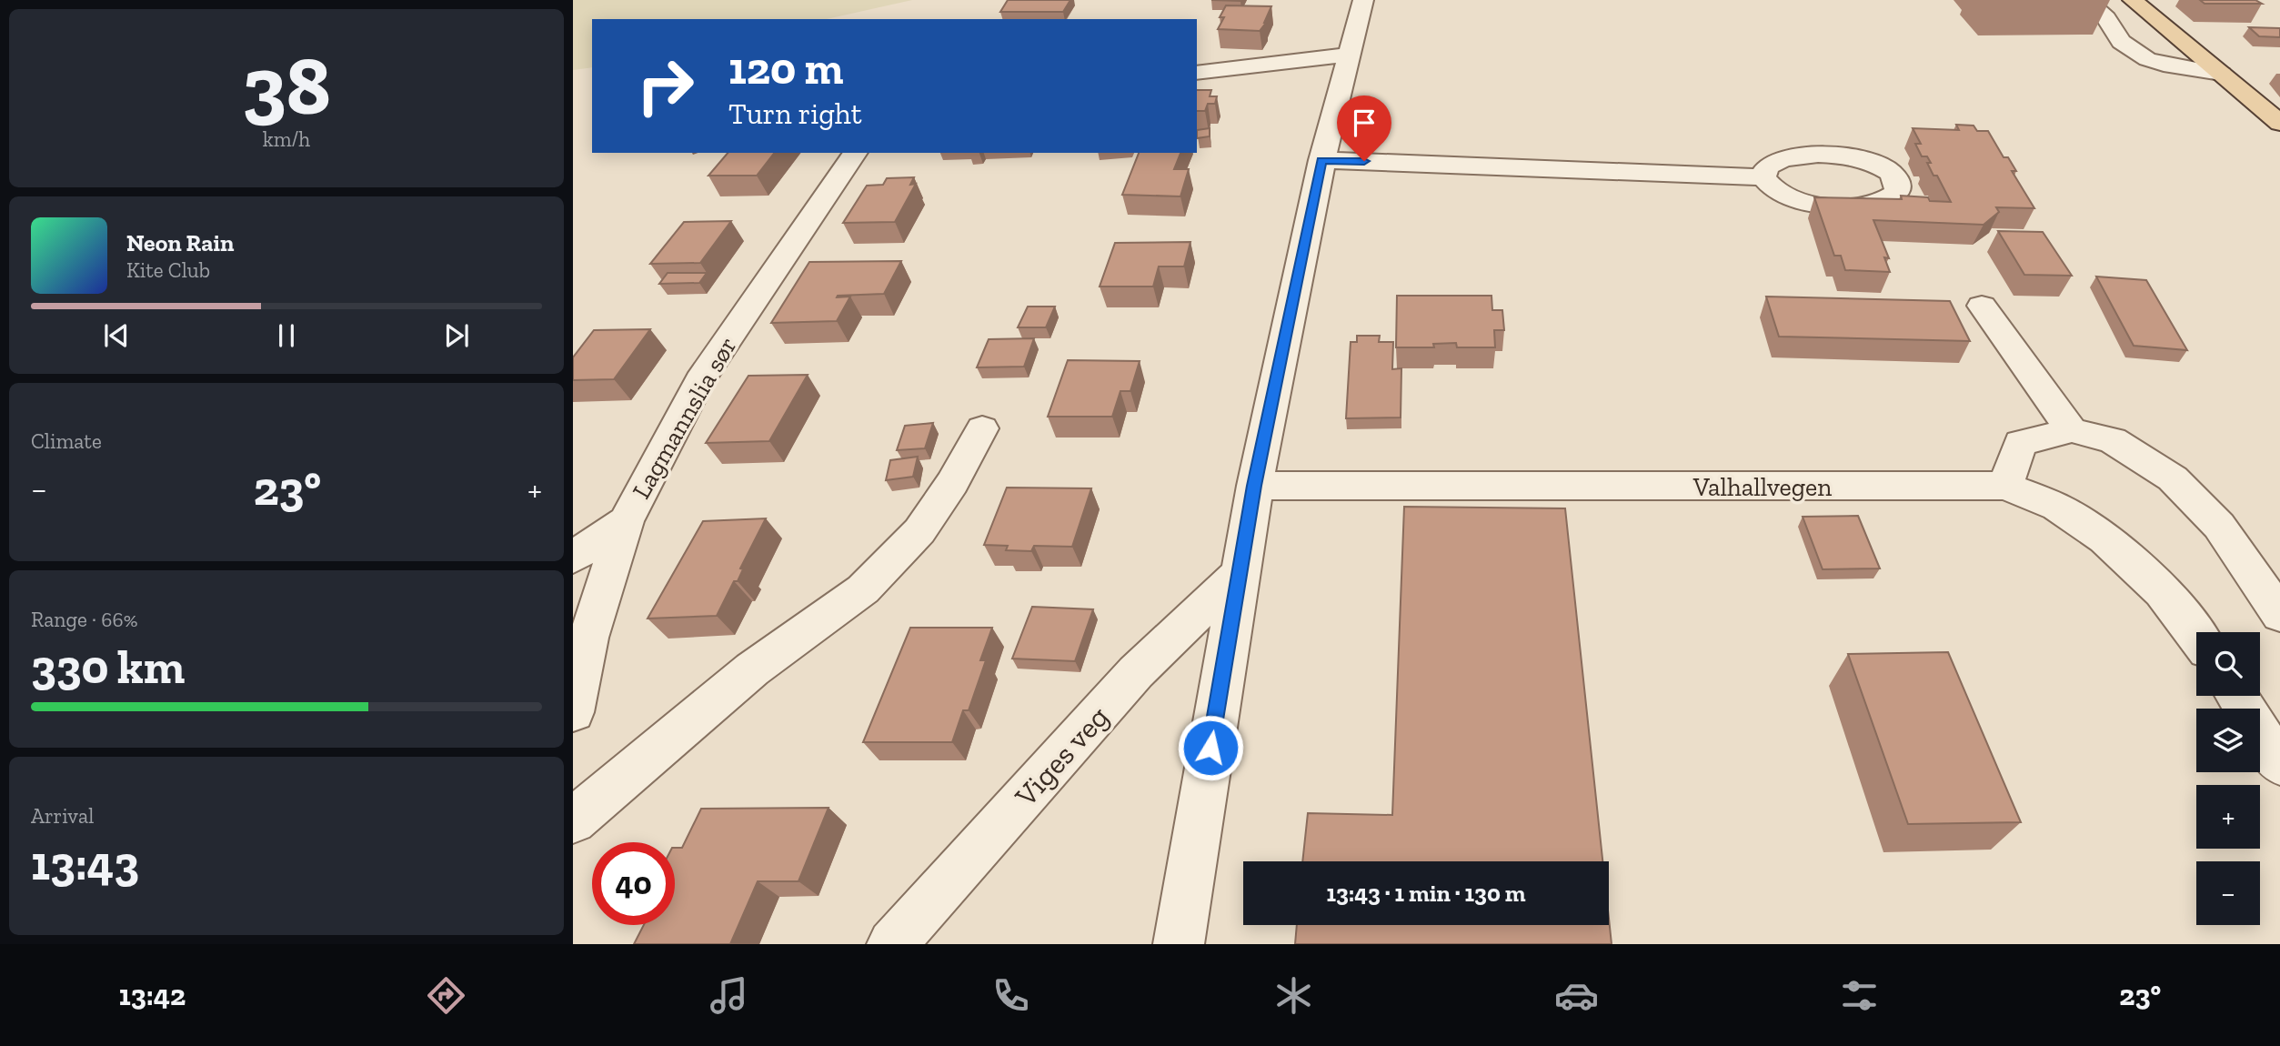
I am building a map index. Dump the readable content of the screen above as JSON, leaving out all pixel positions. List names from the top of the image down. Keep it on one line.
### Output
{"streets":{"street":["Lagmannslia sør","Valhallvegen","Viges veg"]},"page":{"tile":[["38","km/h"],"Climate",["Range · 66%","330 km"],["Arrival","13:43"]],"turn":["120 m","Turn right"],"song":["Neon Rain","Kite Club"],"heat":["−","23°","+"],"map_buttons":["+","−"],"limit":"40","trip":"13:43 · 1 min · 130 m","tabs":["13:42","23°"]}}
